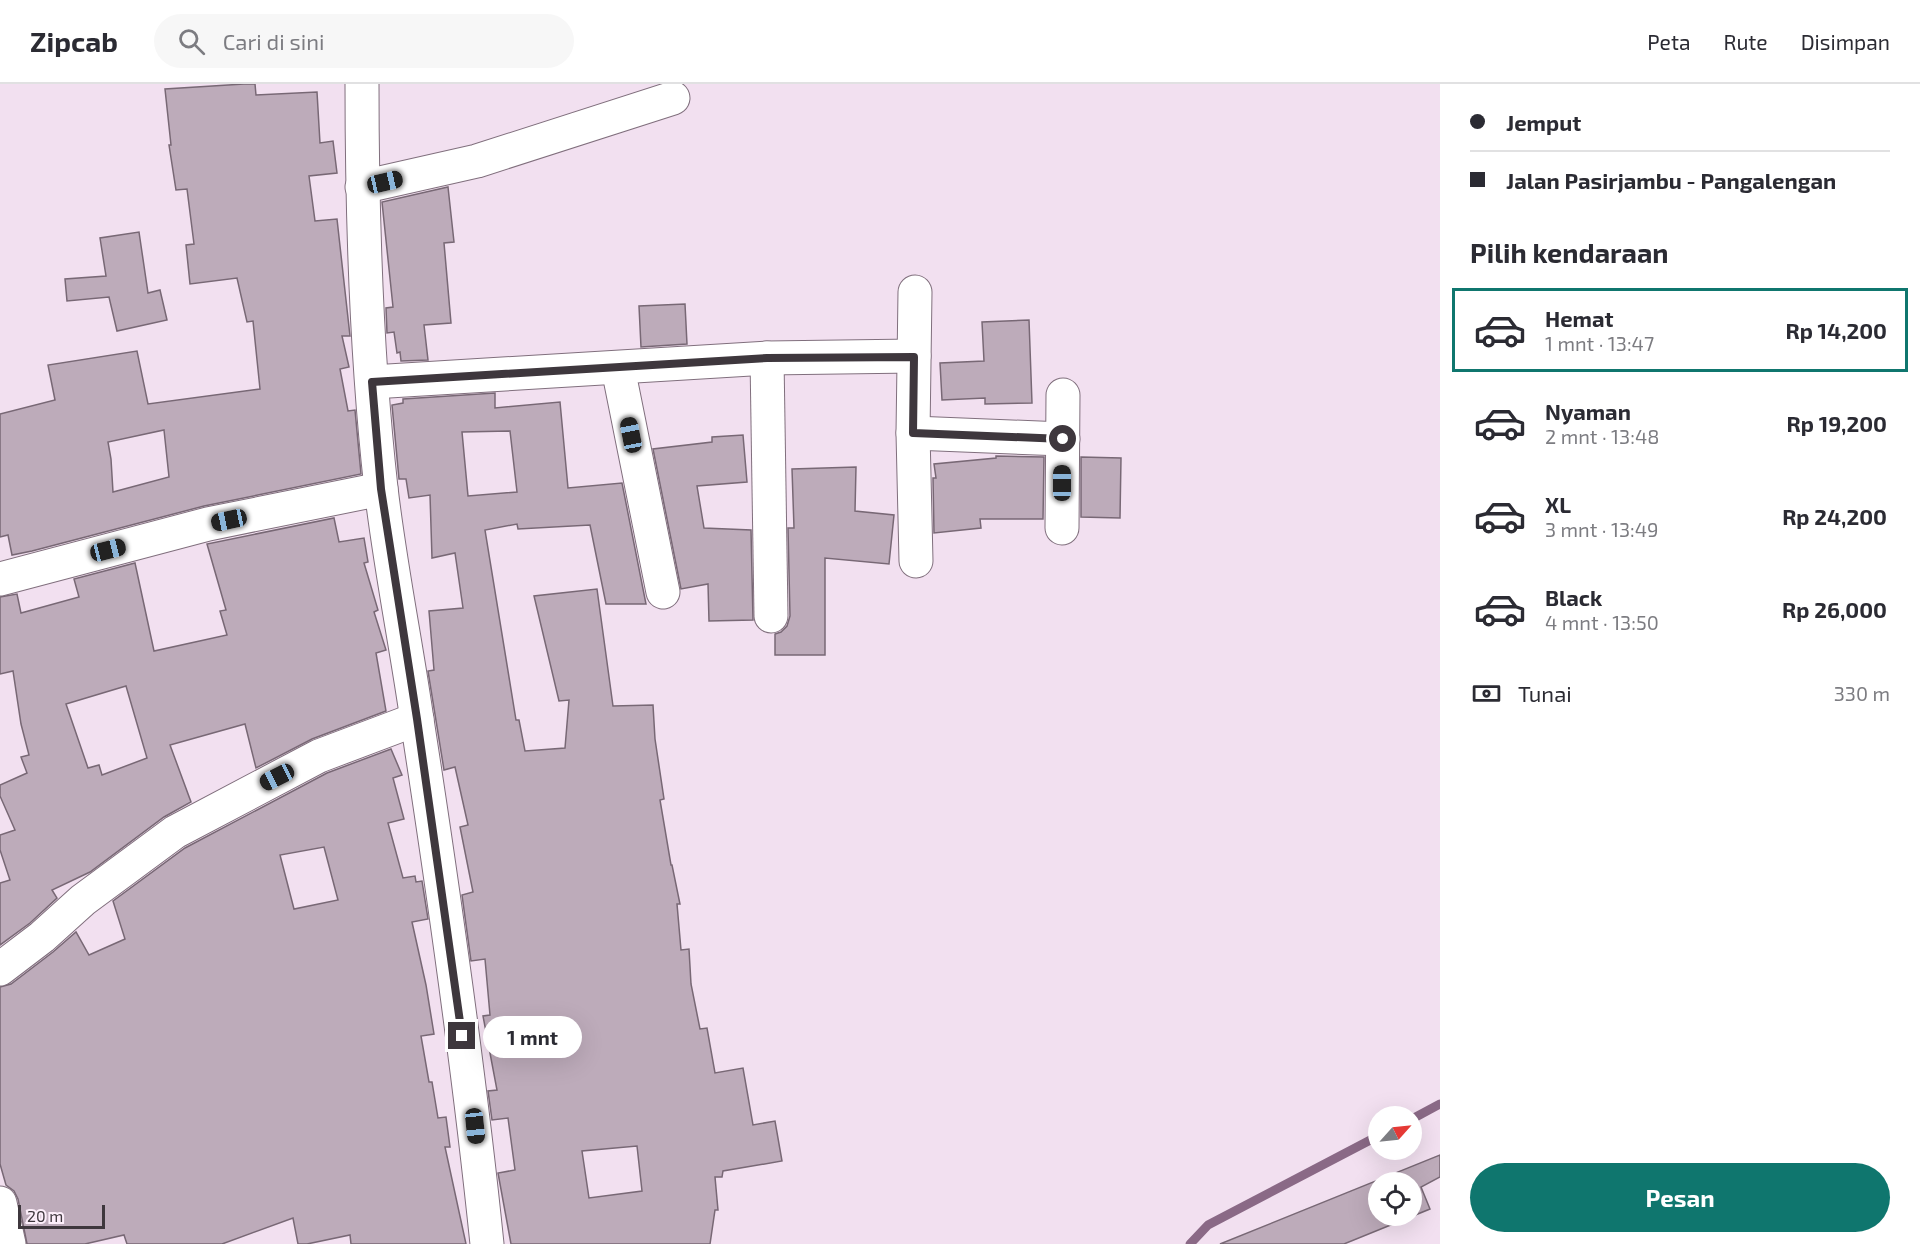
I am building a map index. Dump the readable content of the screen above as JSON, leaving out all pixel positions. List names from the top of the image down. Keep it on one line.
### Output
{"scale_bar":"20 m","north":"top right","page":{"header":"Zipcab","search":"Cari di sini","nav":["Peta","Rute","Disimpan"],"banner":["Jemput","Jalan Pasirjambu - Pangalengan"],"heading":"Pilih kendaraan","list":[{"name":"Hemat","note":"1 mnt · 13:47","value":"Rp 14,200"},{"name":"Nyaman","note":"2 mnt · 13:48","value":"Rp 19,200"},{"name":"XL","note":"3 mnt · 13:49","value":"Rp 24,200"},{"name":"Black","note":"4 mnt · 13:50","value":"Rp 26,000"}],"pay":["Tunai","330 m"],"bubble":"1 mnt","buttons":"Pesan","scale":"20 m"}}
